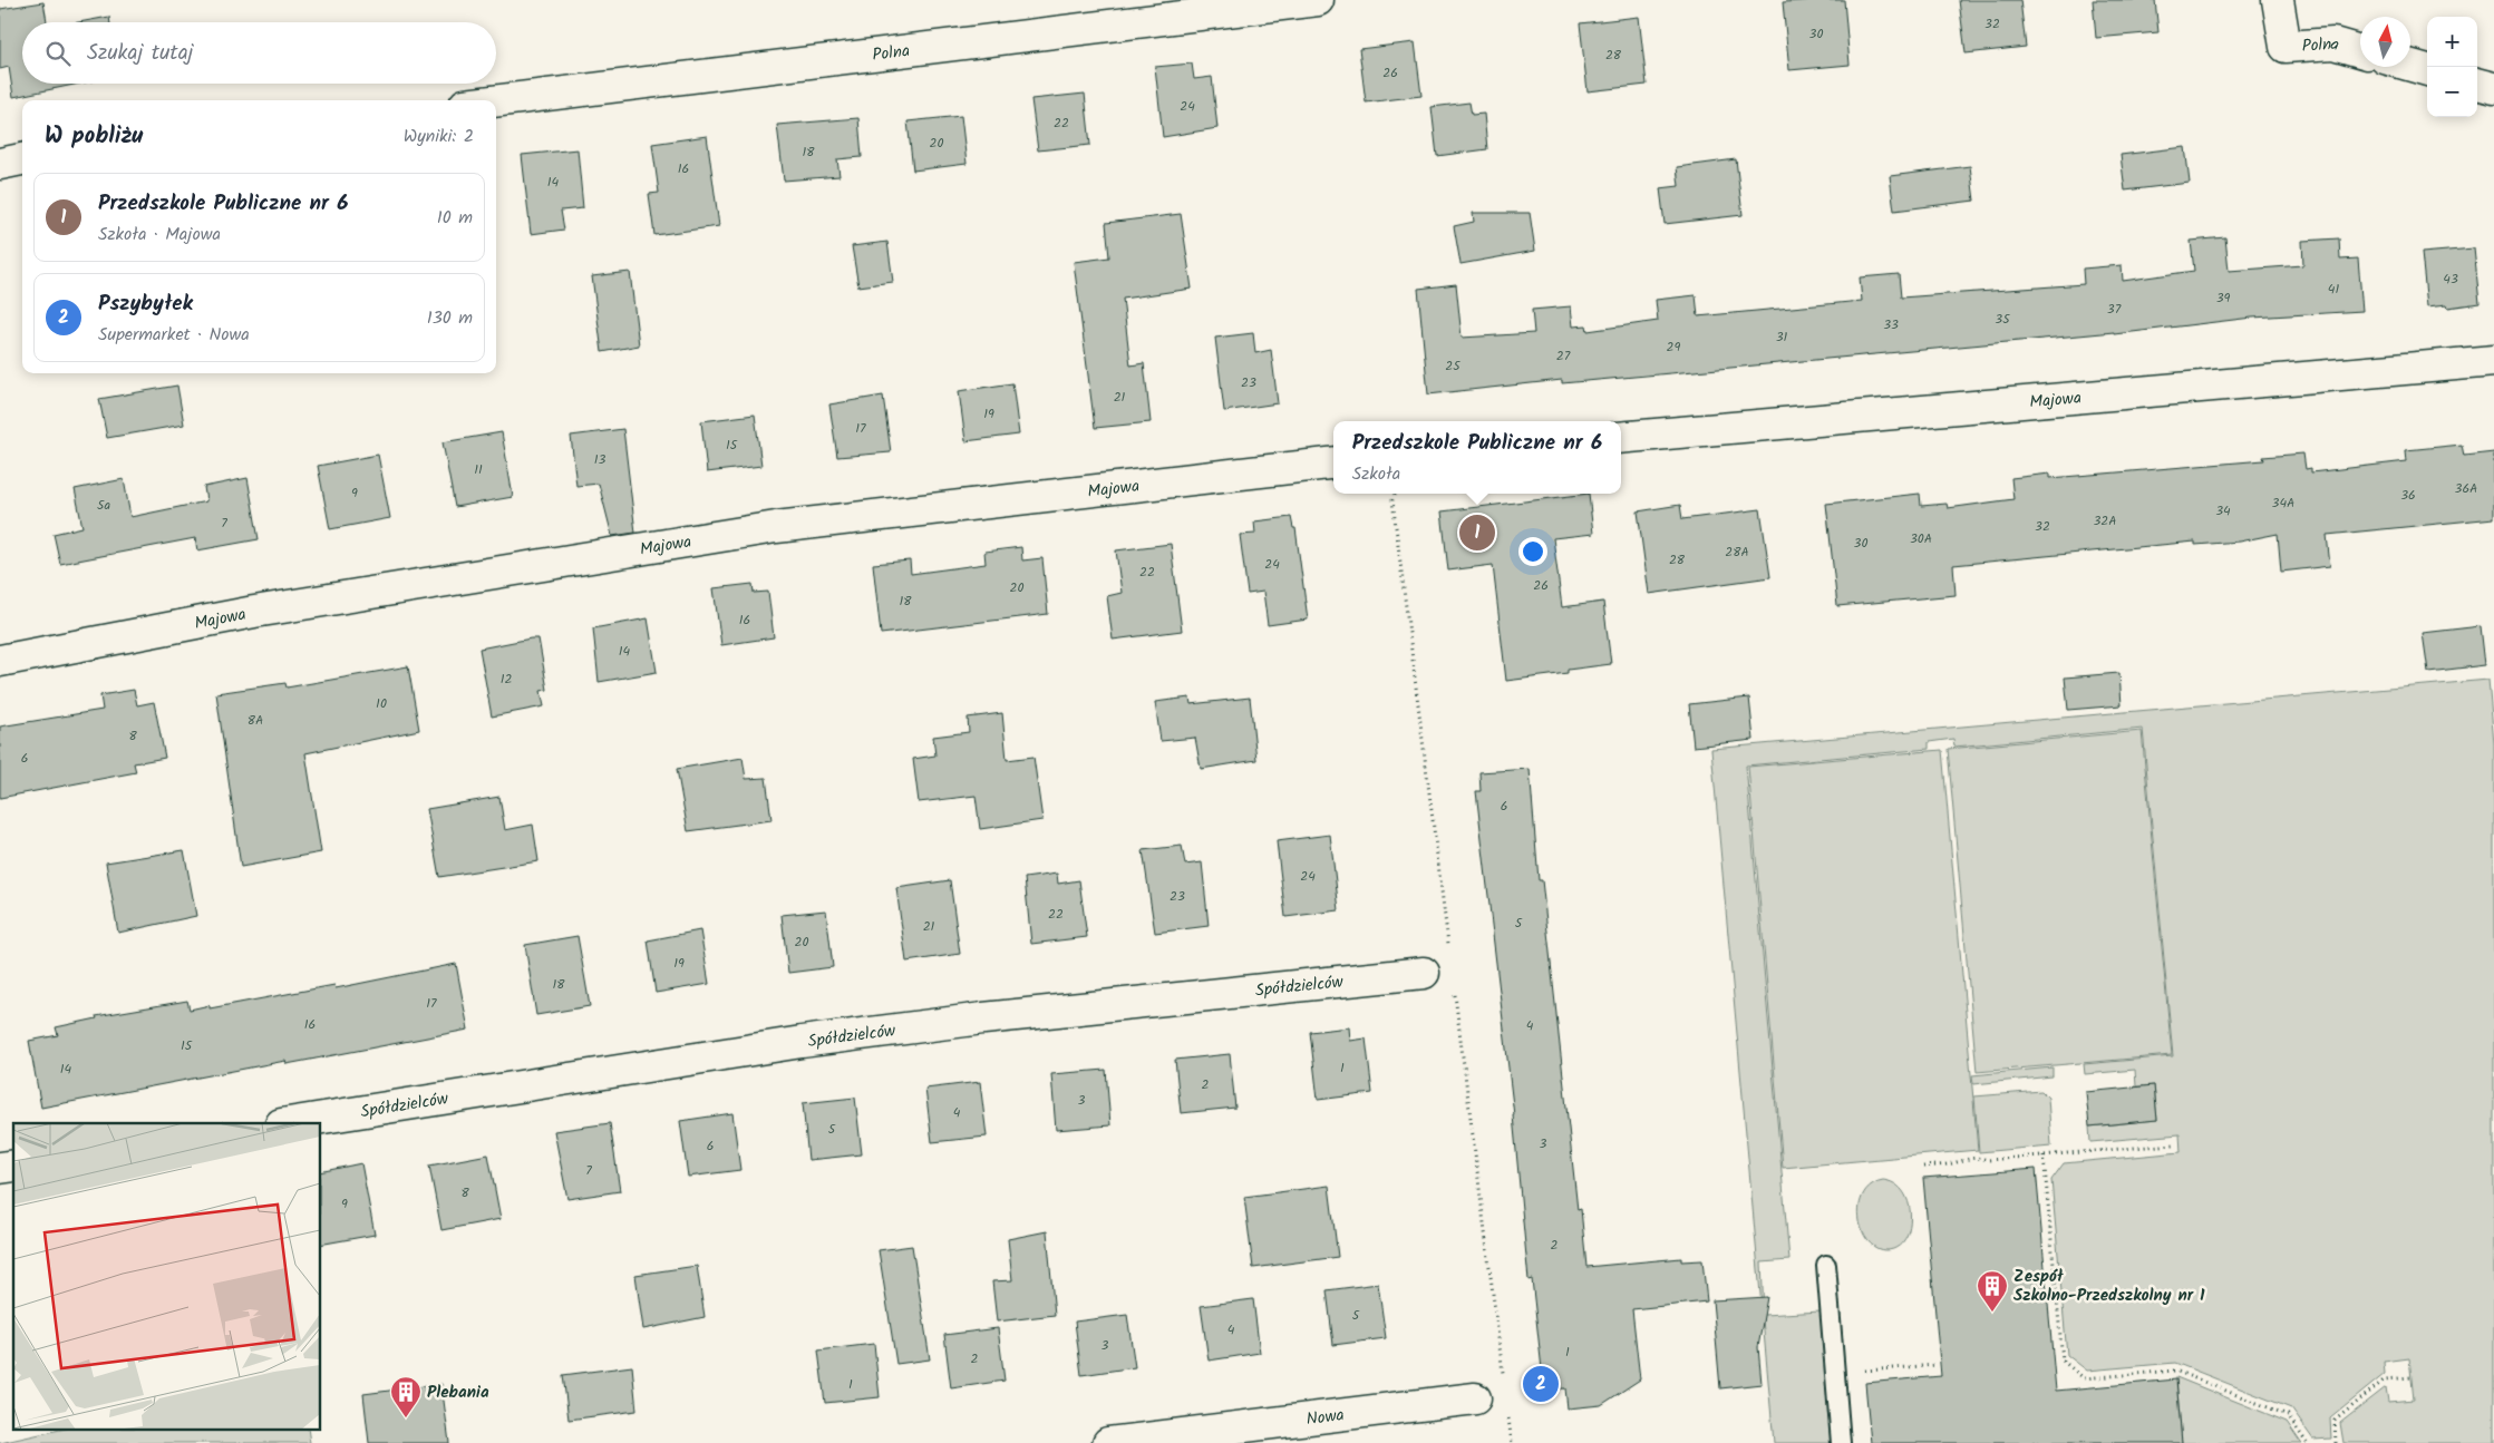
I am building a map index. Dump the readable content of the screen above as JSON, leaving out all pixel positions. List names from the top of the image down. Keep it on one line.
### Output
{"streets":{"street":["Polna","Majowa","Spółdzielców","Nowa"]},"places":{"building":["Zespół Szkolno-Przedszkolny nr 1","Plebania"]},"house_numbers":["32","30","28","26","24","22","20","18","16","14","43","41","39","37","35","33","31","29","27","25","23","21","19","17","15","13","11","36A","9","36","34A","5a","34","32A","7","32","30A","30","28A","28","24","22","26","20","18","16","14","12","10","8A","8","6","6","24","23","22","5","21","20","19","18","17","16","4","15","1","14","2","3","4","5","3","6","7","8","9","2","5","4","3","1","2","1"],"north":"top","page":{"map_buttons":["+","−"],"search":"Szukaj tutaj","heading":["W pobliżu","Wyniki: 2"],"list":[{"mark":"1","name":"Przedszkole Publiczne nr 6","note":"Szkoła · Majowa","value":"10 m"},{"mark":"2","name":"Pszybyłek","note":"Supermarket · Nowa","value":"130 m"}],"popup":["Przedszkole Publiczne nr 6","Szkoła"],"pins":["1","2"]}}
